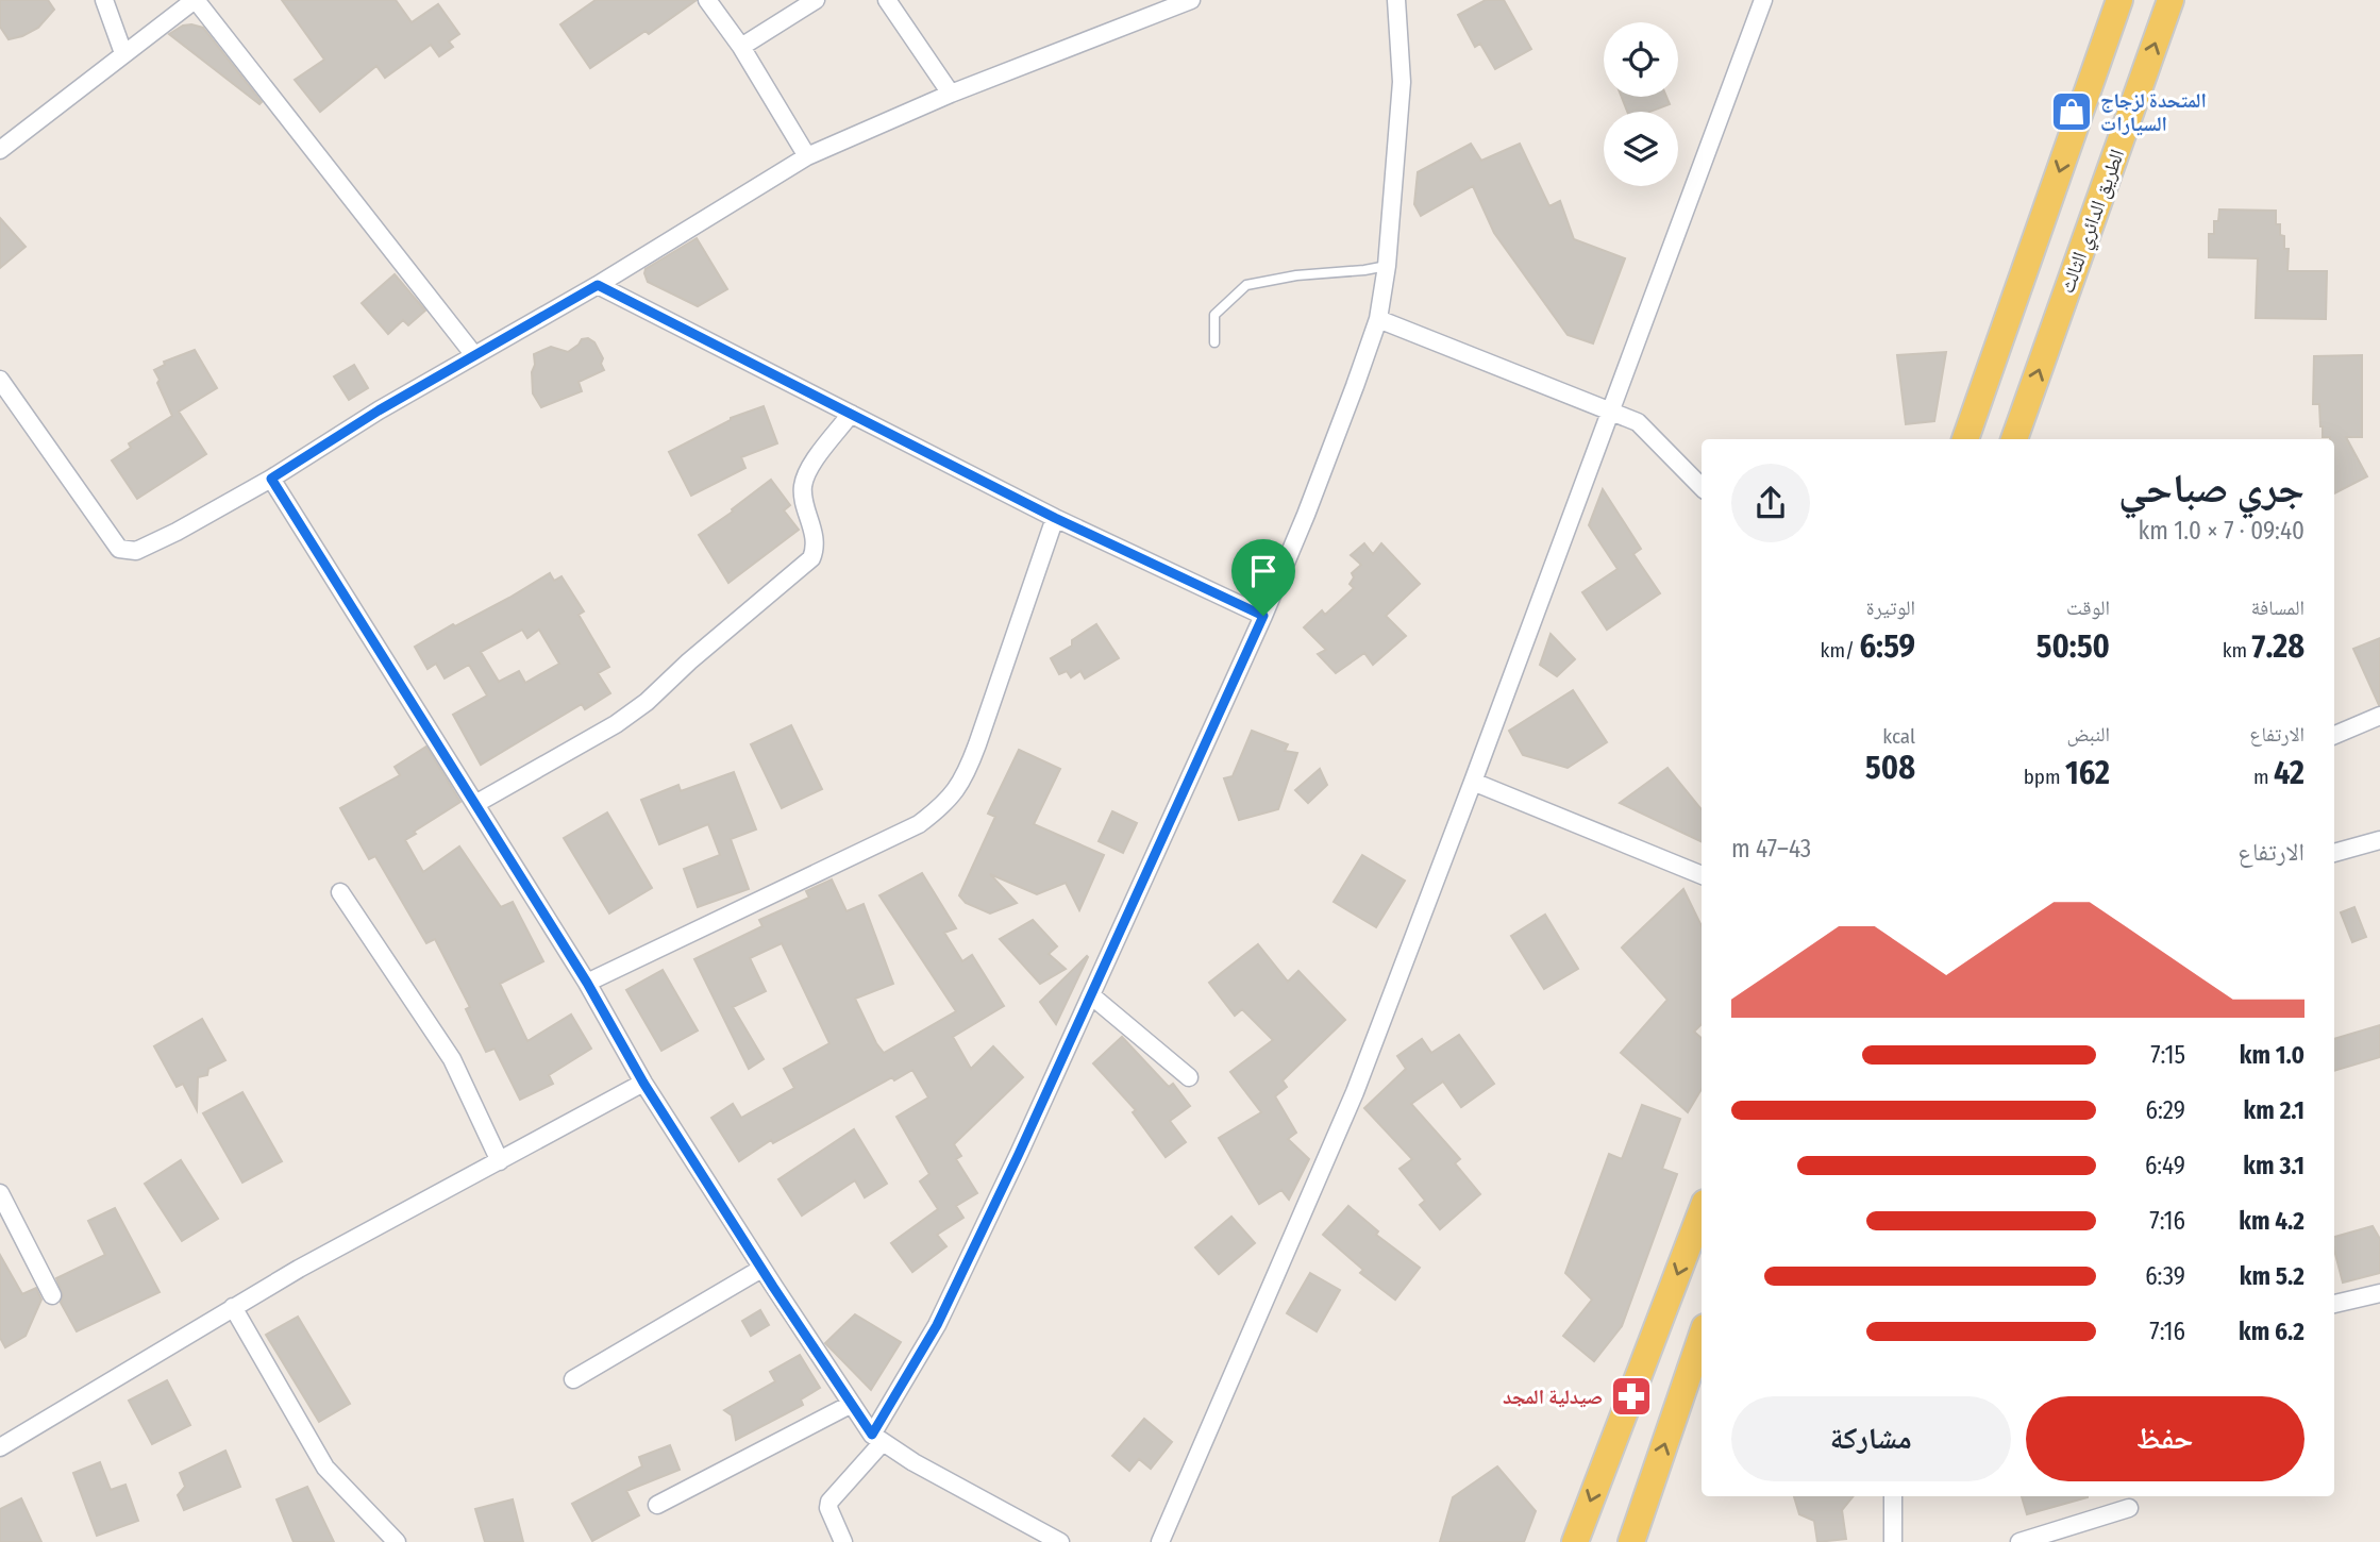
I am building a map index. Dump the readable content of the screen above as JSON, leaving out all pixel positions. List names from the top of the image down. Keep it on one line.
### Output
{"streets":{"main road":["الطريق الدائري الثالث"]},"places":{"shop":["المتحدة لزجاج السيارات"],"pharmacy":["صيدلية المجد"]},"page":{"heading":["جري صباحي","09:40 · 7 × 1.0 km"],"stats":[["المسافة","7.28 km"],["الوقت","50:50"],["الوتيرة","6:59 /km"],["الارتفاع","42 m"],["النبض","162 bpm"],["kcal","508"]],"chart":["الارتفاع","43–47 m"],"list":[{"name":"1.0 km","note":"7:15"},{"name":"2.1 km","note":"6:29"},{"name":"3.1 km","note":"6:49"},{"name":"4.2 km","note":"7:16"},{"name":"5.2 km","note":"6:39"},{"name":"6.2 km","note":"7:16"}],"buttons":["حفظ","مشاركة"]}}
